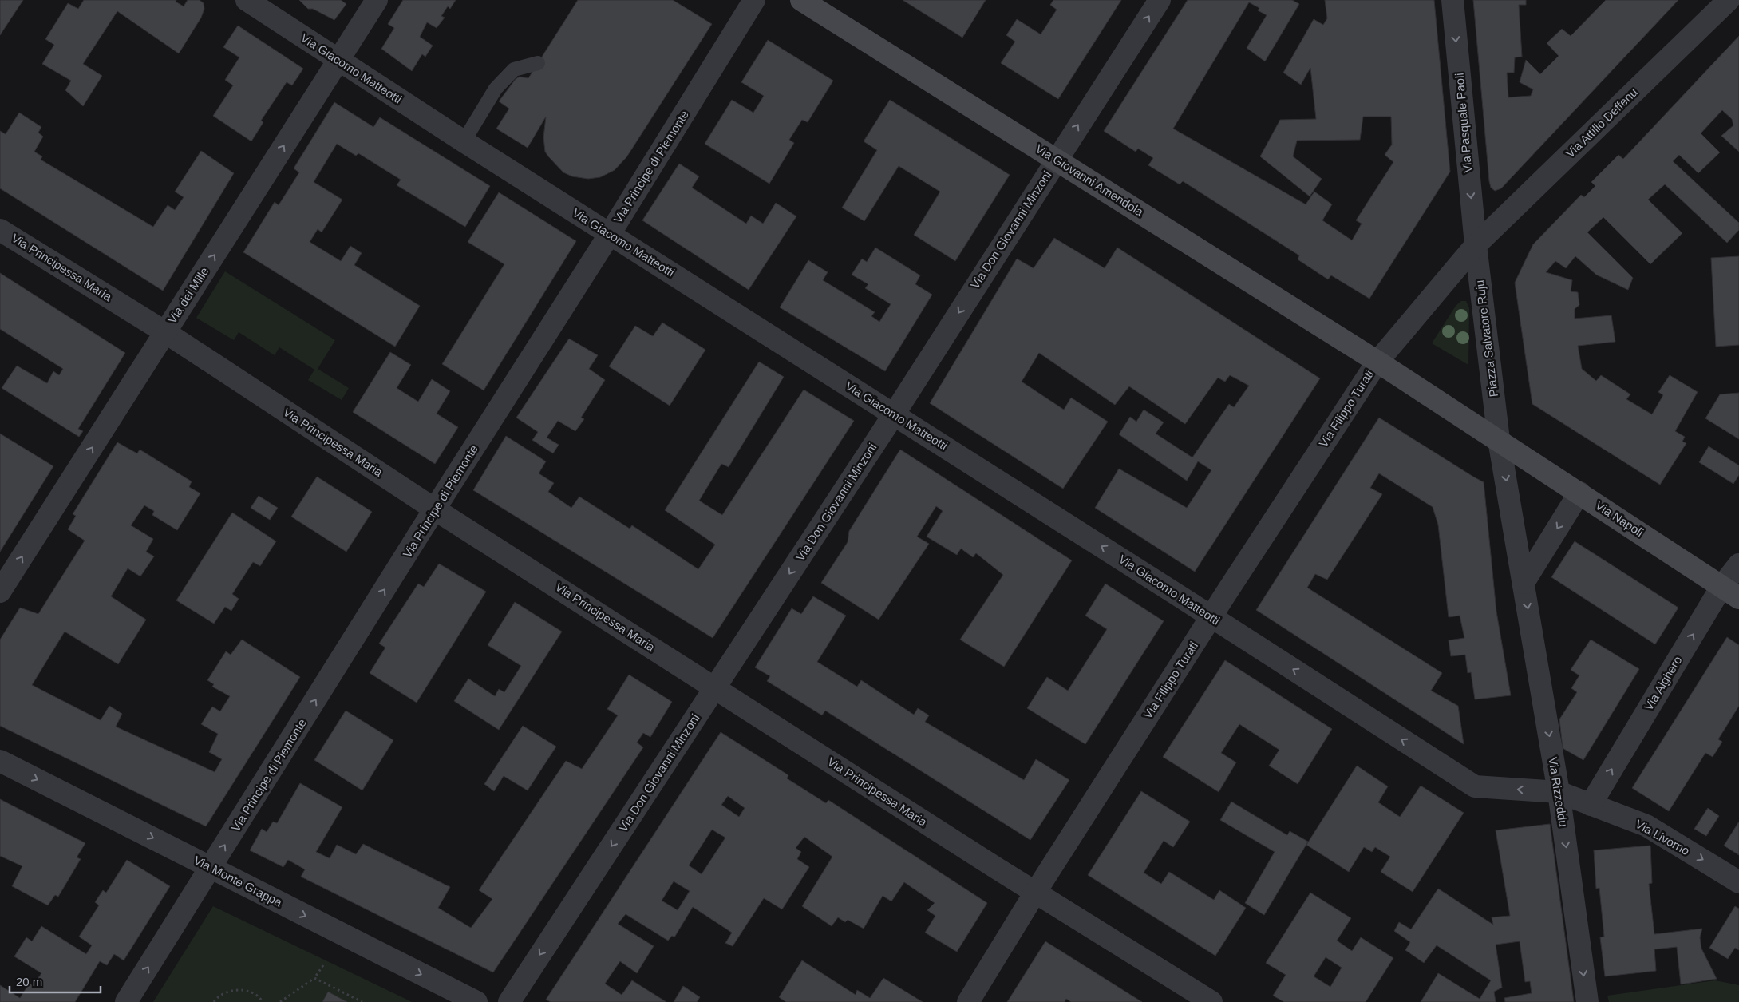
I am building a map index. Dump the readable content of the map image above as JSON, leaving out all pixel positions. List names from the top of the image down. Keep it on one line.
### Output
{"streets":{"main road":["Via Giovanni Amendola","Via Napoli"],"street":["Via Giacomo Matteotti","Via Pasquale Paoli","Via Attilio Deffenu","Via Principe di Piemonte","Via Don Giovanni Minzoni","Via Principessa Maria","Via dei Mille","Piazza Salvatore Ruju","Via Filippo Turati","Via Alghero","Via Rizzeddu","Via Livorno","Via Monte Grappa"]},"crossings":[["Via Giacomo Matteotti","Via Principe di Piemonte"],["Via Giacomo Matteotti","Via Don Giovanni Minzoni"],["Via Giacomo Matteotti","Via dei Mille"],["Via Giacomo Matteotti","Via Filippo Turati"],["Via Giacomo Matteotti","Via Rizzeddu"],["Via Giacomo Matteotti","Via Livorno"],["Via Pasquale Paoli","Via Attilio Deffenu"],["Via Pasquale Paoli","Piazza Salvatore Ruju"],["Via Attilio Deffenu","Piazza Salvatore Ruju"],["Via Principe di Piemonte","Via Principessa Maria"],["Via Principe di Piemonte","Via Monte Grappa"],["Via Giovanni Amendola","Via Don Giovanni Minzoni"],["Via Giovanni Amendola","Via Filippo Turati"],["Via Don Giovanni Minzoni","Via Principessa Maria"],["Via Principessa Maria","Via dei Mille"],["Via Principessa Maria","Via Filippo Turati"],["Piazza Salvatore Ruju","Via Napoli"],["Piazza Salvatore Ruju","Via Rizzeddu"],["Via Napoli","Via Alghero"],["Via Napoli","Via Rizzeddu"],["Via Alghero","Via Livorno"],["Via Rizzeddu","Via Livorno"]],"one_way":["Via Giacomo Matteotti","Via Pasquale Paoli","Via Principe di Piemonte","Via dei Mille","Via Rizzeddu","Via Livorno","Via Monte Grappa"],"scale_bar":"20 m"}
